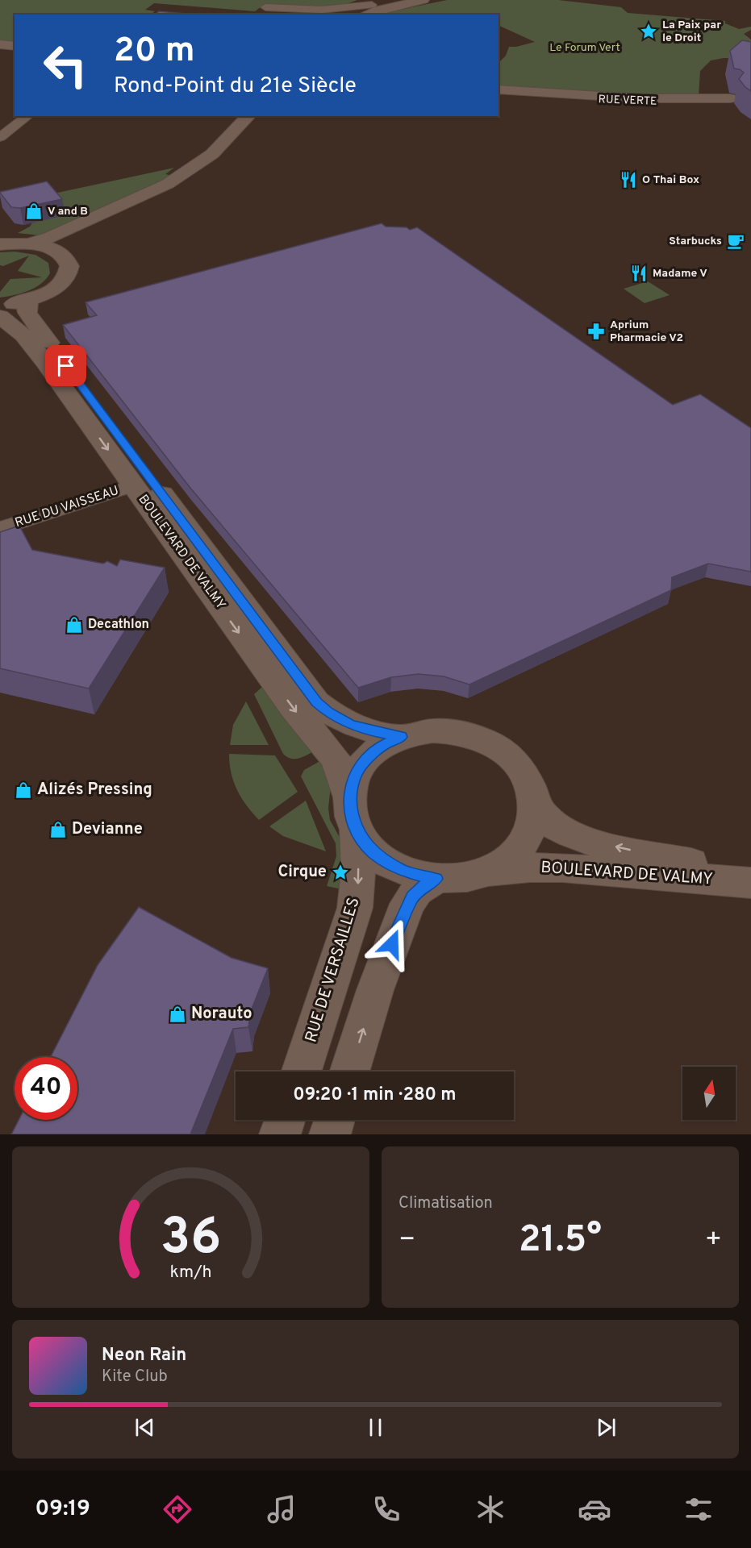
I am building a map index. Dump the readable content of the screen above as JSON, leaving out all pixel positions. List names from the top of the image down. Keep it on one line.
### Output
{"streets":{"street":["RUE VERTE","RUE DU VAISSEAU","BOULEVARD DE VALMY","RUE DE VERSAILLES"]},"crossings":[["RUE DU VAISSEAU","BOULEVARD DE VALMY"],["BOULEVARD DE VALMY","RUE DE VERSAILLES"]],"parks":["Le Forum Vert"],"places":{"place":["La Paix par le Droit","Cirque"],"restaurant":["O Thai Box","Madame V"],"shop":["V and B","Decathlon","Alizés Pressing","Devianne","Norauto"],"cafe":["Starbucks"],"pharmacy":["Aprium Pharmacie V2"]},"north":"top","page":{"turn":["20 m","Rond-Point du 21e Siècle"],"limit":"40","trip":"09:20 · 1 min · 280 m","tile":"Climatisation","heat":["−","21.5°","+"],"song":["Neon Rain","Kite Club"],"tabs":"09:19","gauge":["36","km/h"]}}
